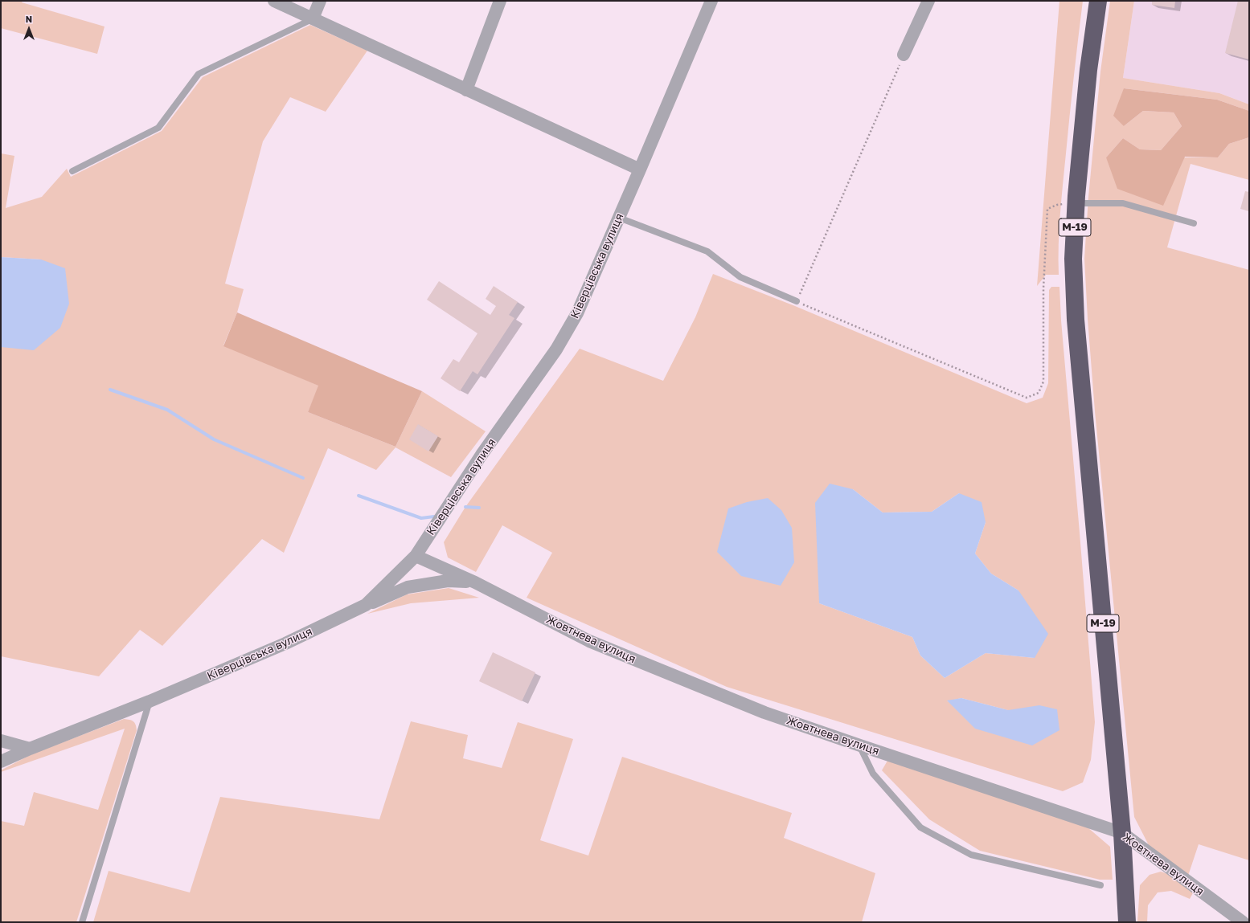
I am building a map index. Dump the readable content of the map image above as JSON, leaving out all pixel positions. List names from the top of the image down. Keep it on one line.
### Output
{"streets":{"highway":["М-19"],"street":["Ківерцівська вулиця","Жовтнева вулиця"]},"crossings":[["М-19","Жовтнева вулиця"],["Ківерцівська вулиця","Жовтнева вулиця"]],"north":"top"}
